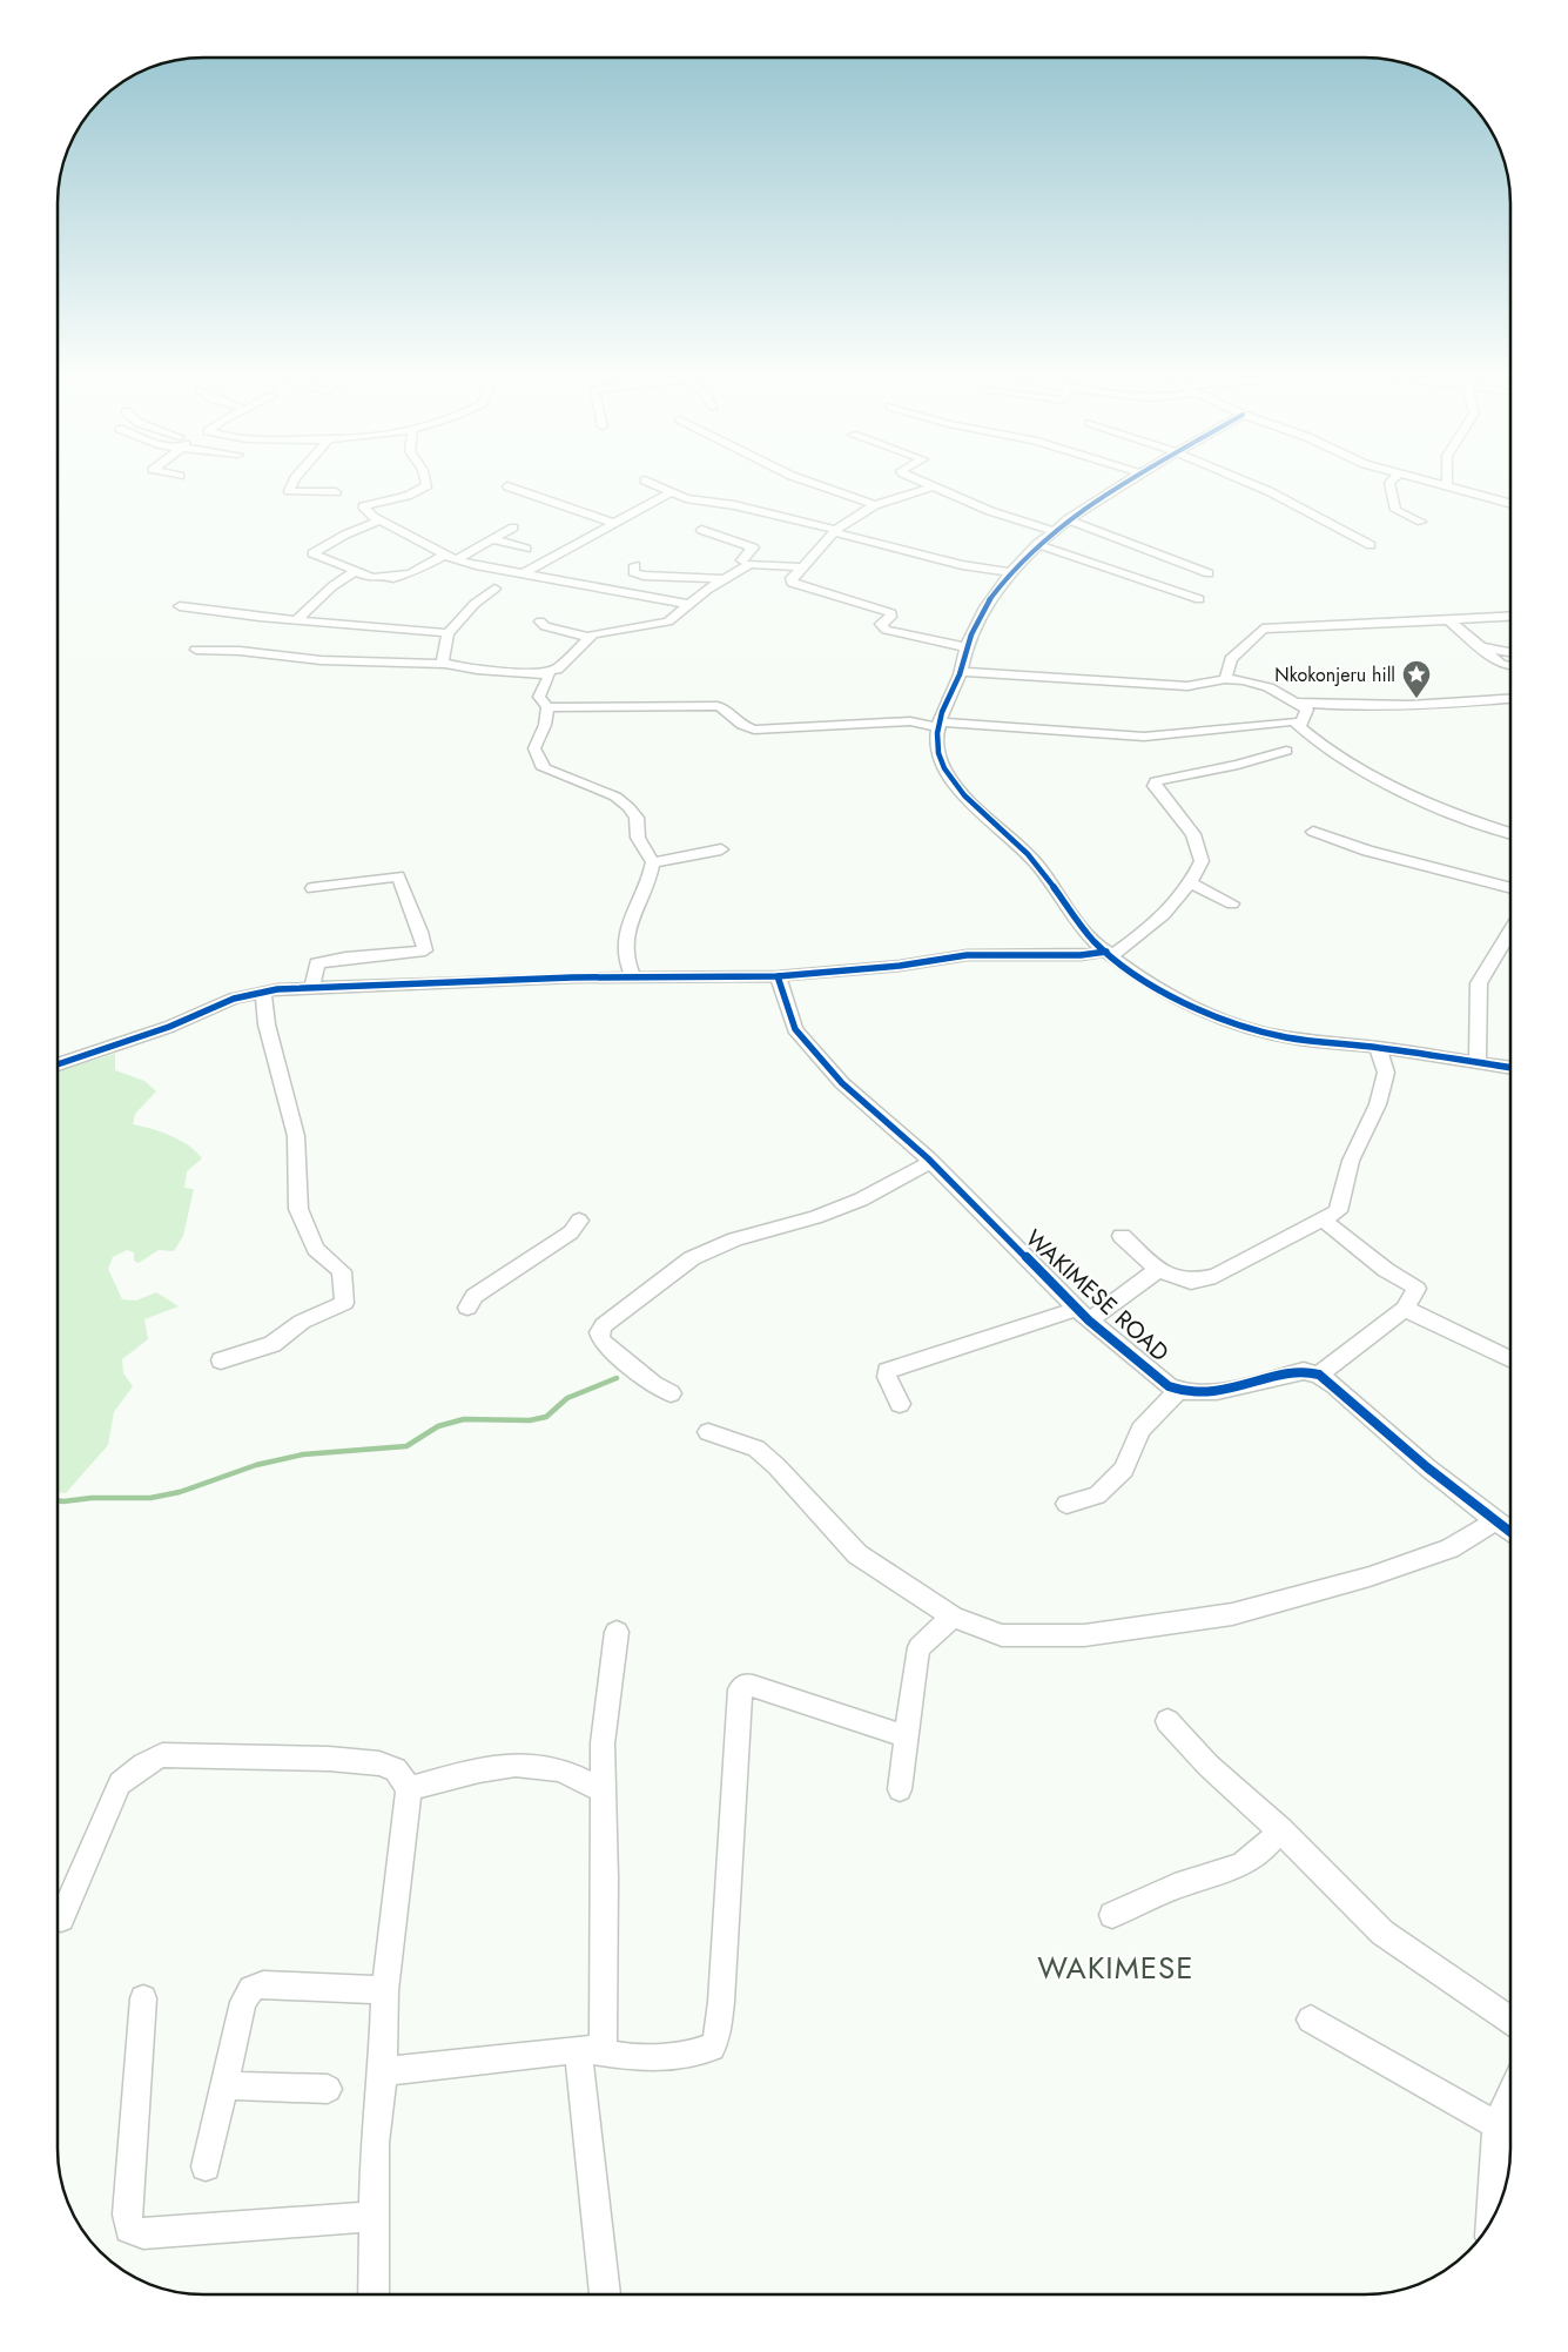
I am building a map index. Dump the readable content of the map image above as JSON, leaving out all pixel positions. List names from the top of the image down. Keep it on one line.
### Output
{"streets":{"street":["WAKIMESE ROAD"]},"districts":["WAKIMESE"],"places":{"place":["Nkokonjeru hill"]}}
